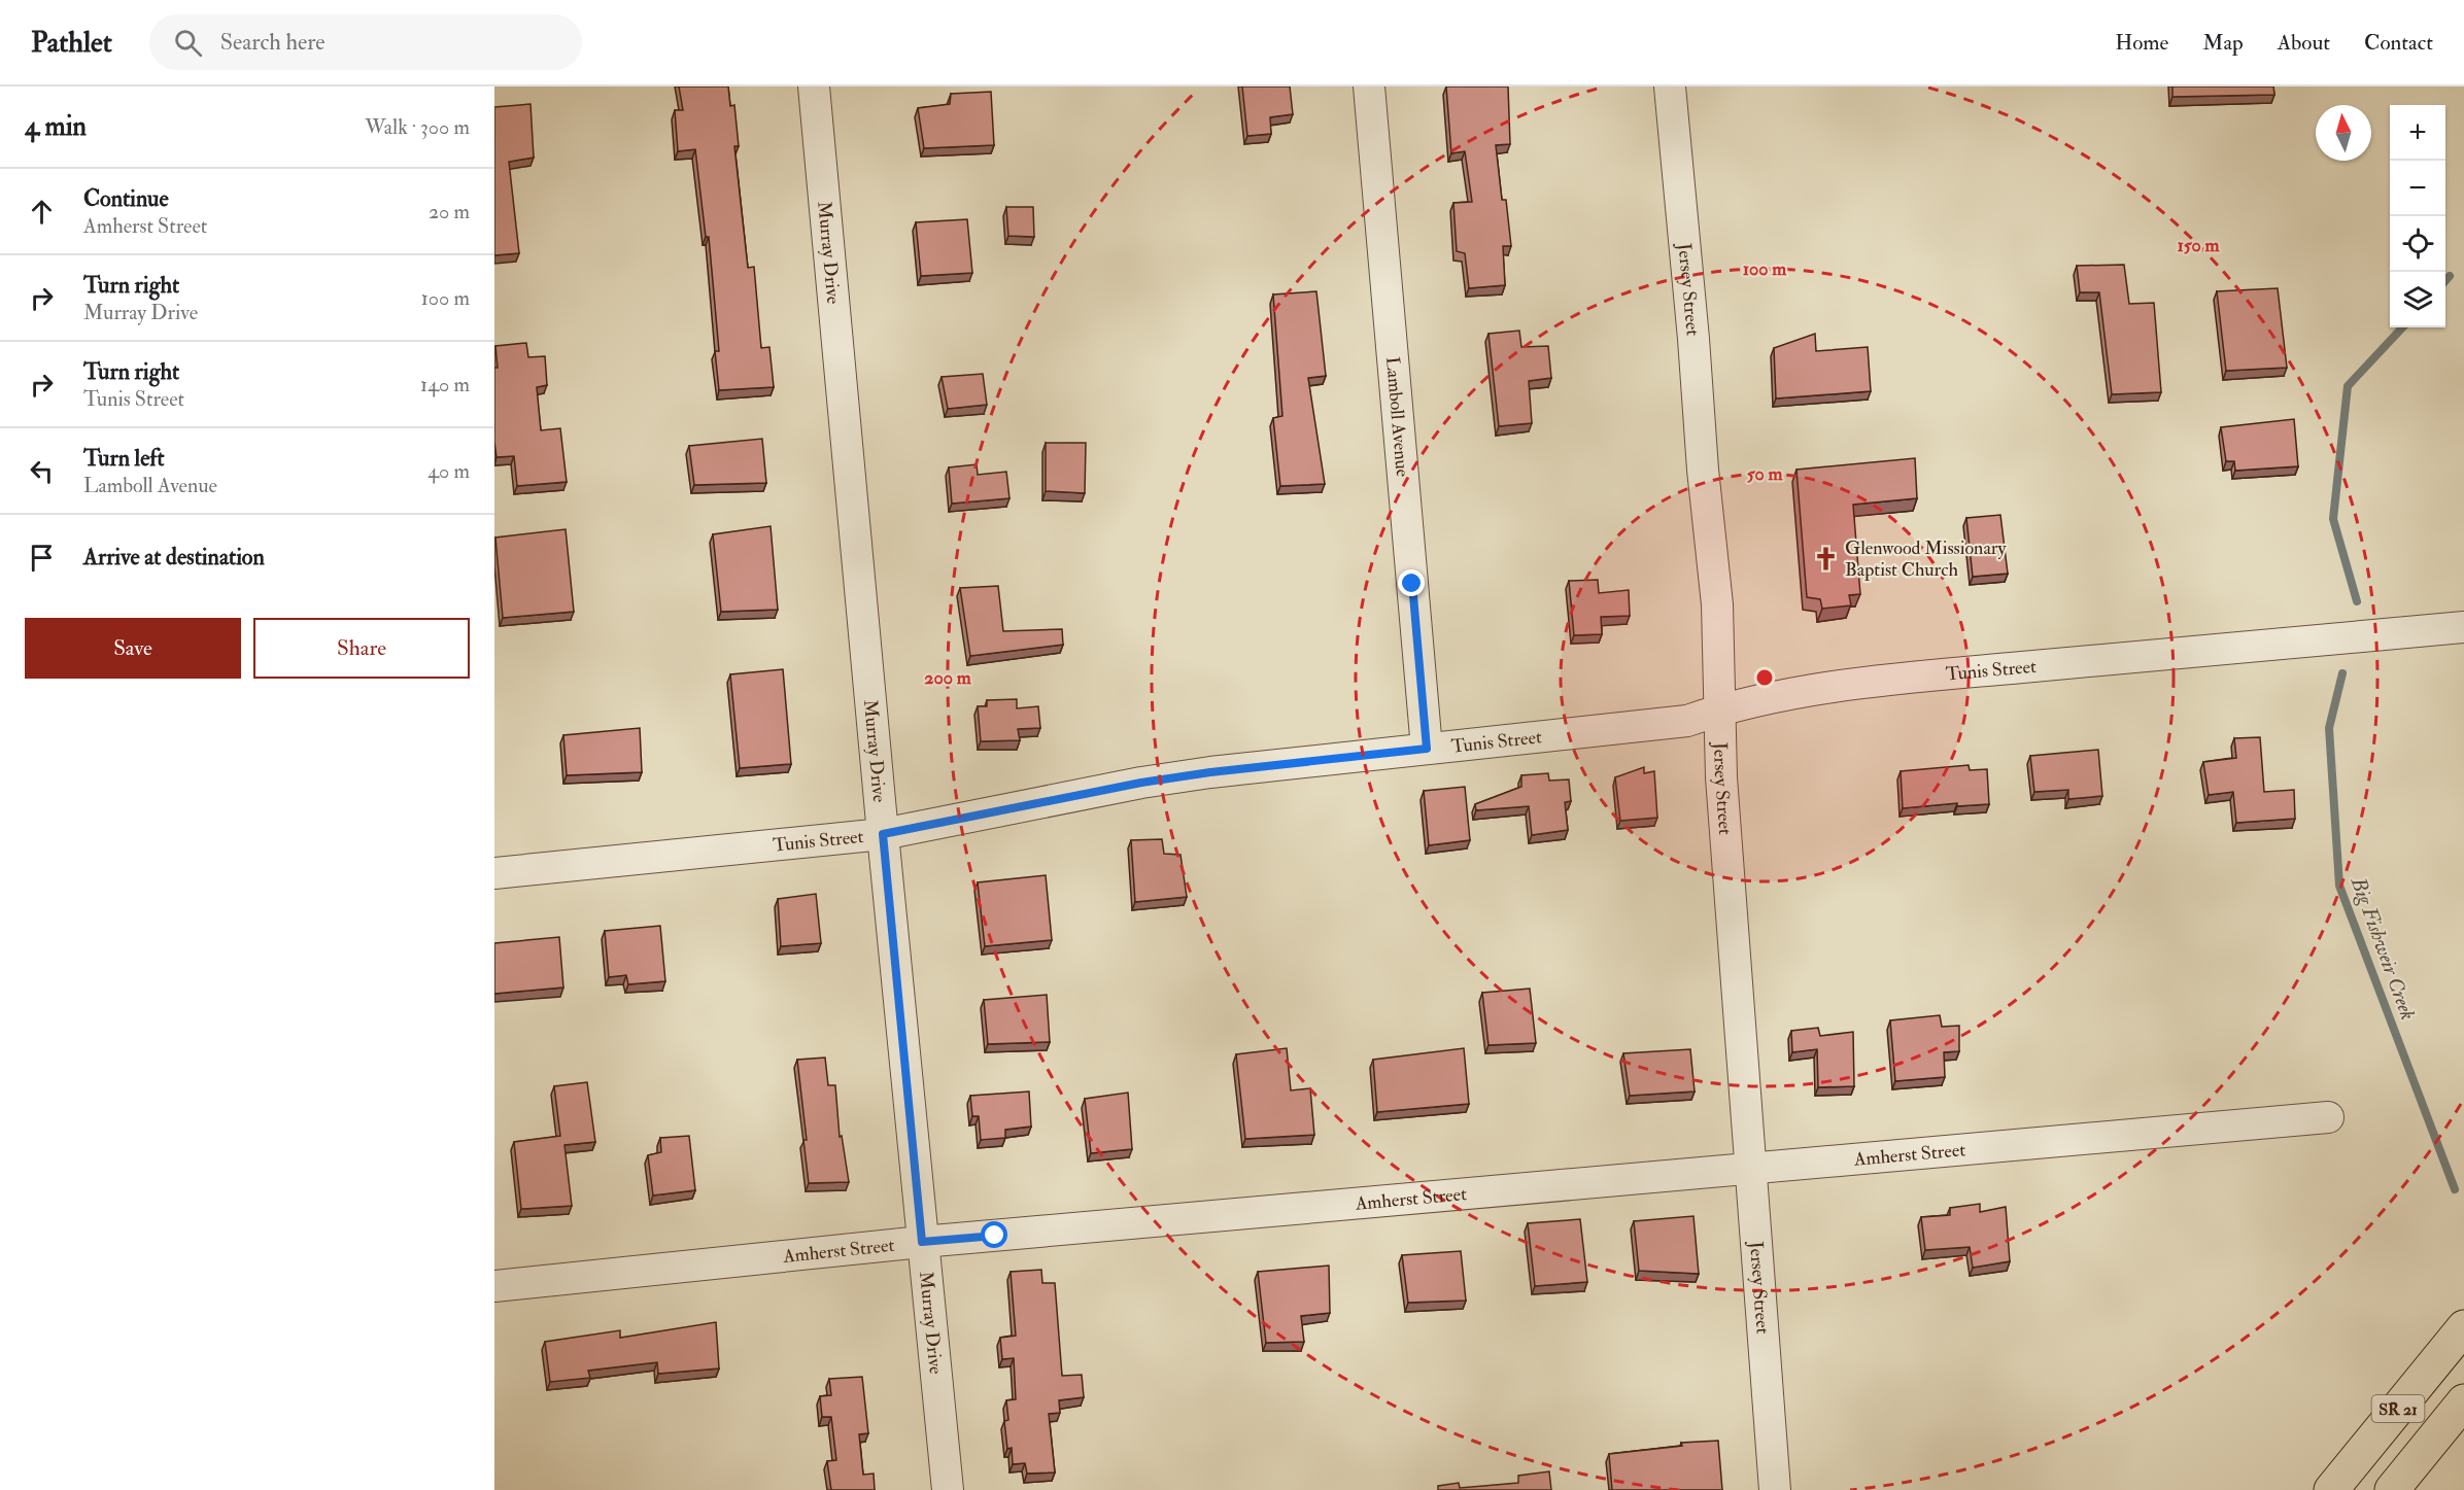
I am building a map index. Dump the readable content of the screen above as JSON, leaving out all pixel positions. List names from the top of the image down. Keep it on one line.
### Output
{"streets":{"main road":["SR 21"],"street":["Murray Drive","Jersey Street","Lamboll Avenue","Tunis Street","Amherst Street"]},"crossings":[["Murray Drive","Tunis Street"],["Murray Drive","Amherst Street"],["Jersey Street","Tunis Street"],["Jersey Street","Amherst Street"],["Lamboll Avenue","Tunis Street"]],"water":["Big Fishweir Creek"],"places":{"church":["Glenwood Missionary Baptist Church"]},"north":"top","page":{"header":"Pathlet","search":"Search here","nav":["Home","Map","About","Contact"],"heading":["4 min","Walk · 300 m"],"map_buttons":["+","−"],"list":[["Continue","Amherst Street","20 m"],["Turn right","Murray Drive","100 m"],["Turn right","Tunis Street","140 m"],["Turn left","Lamboll Avenue","40 m"],"Arrive at destination"],"buttons":["Save","Share"]},"rings":["150 m","100 m","50 m","200 m"]}
